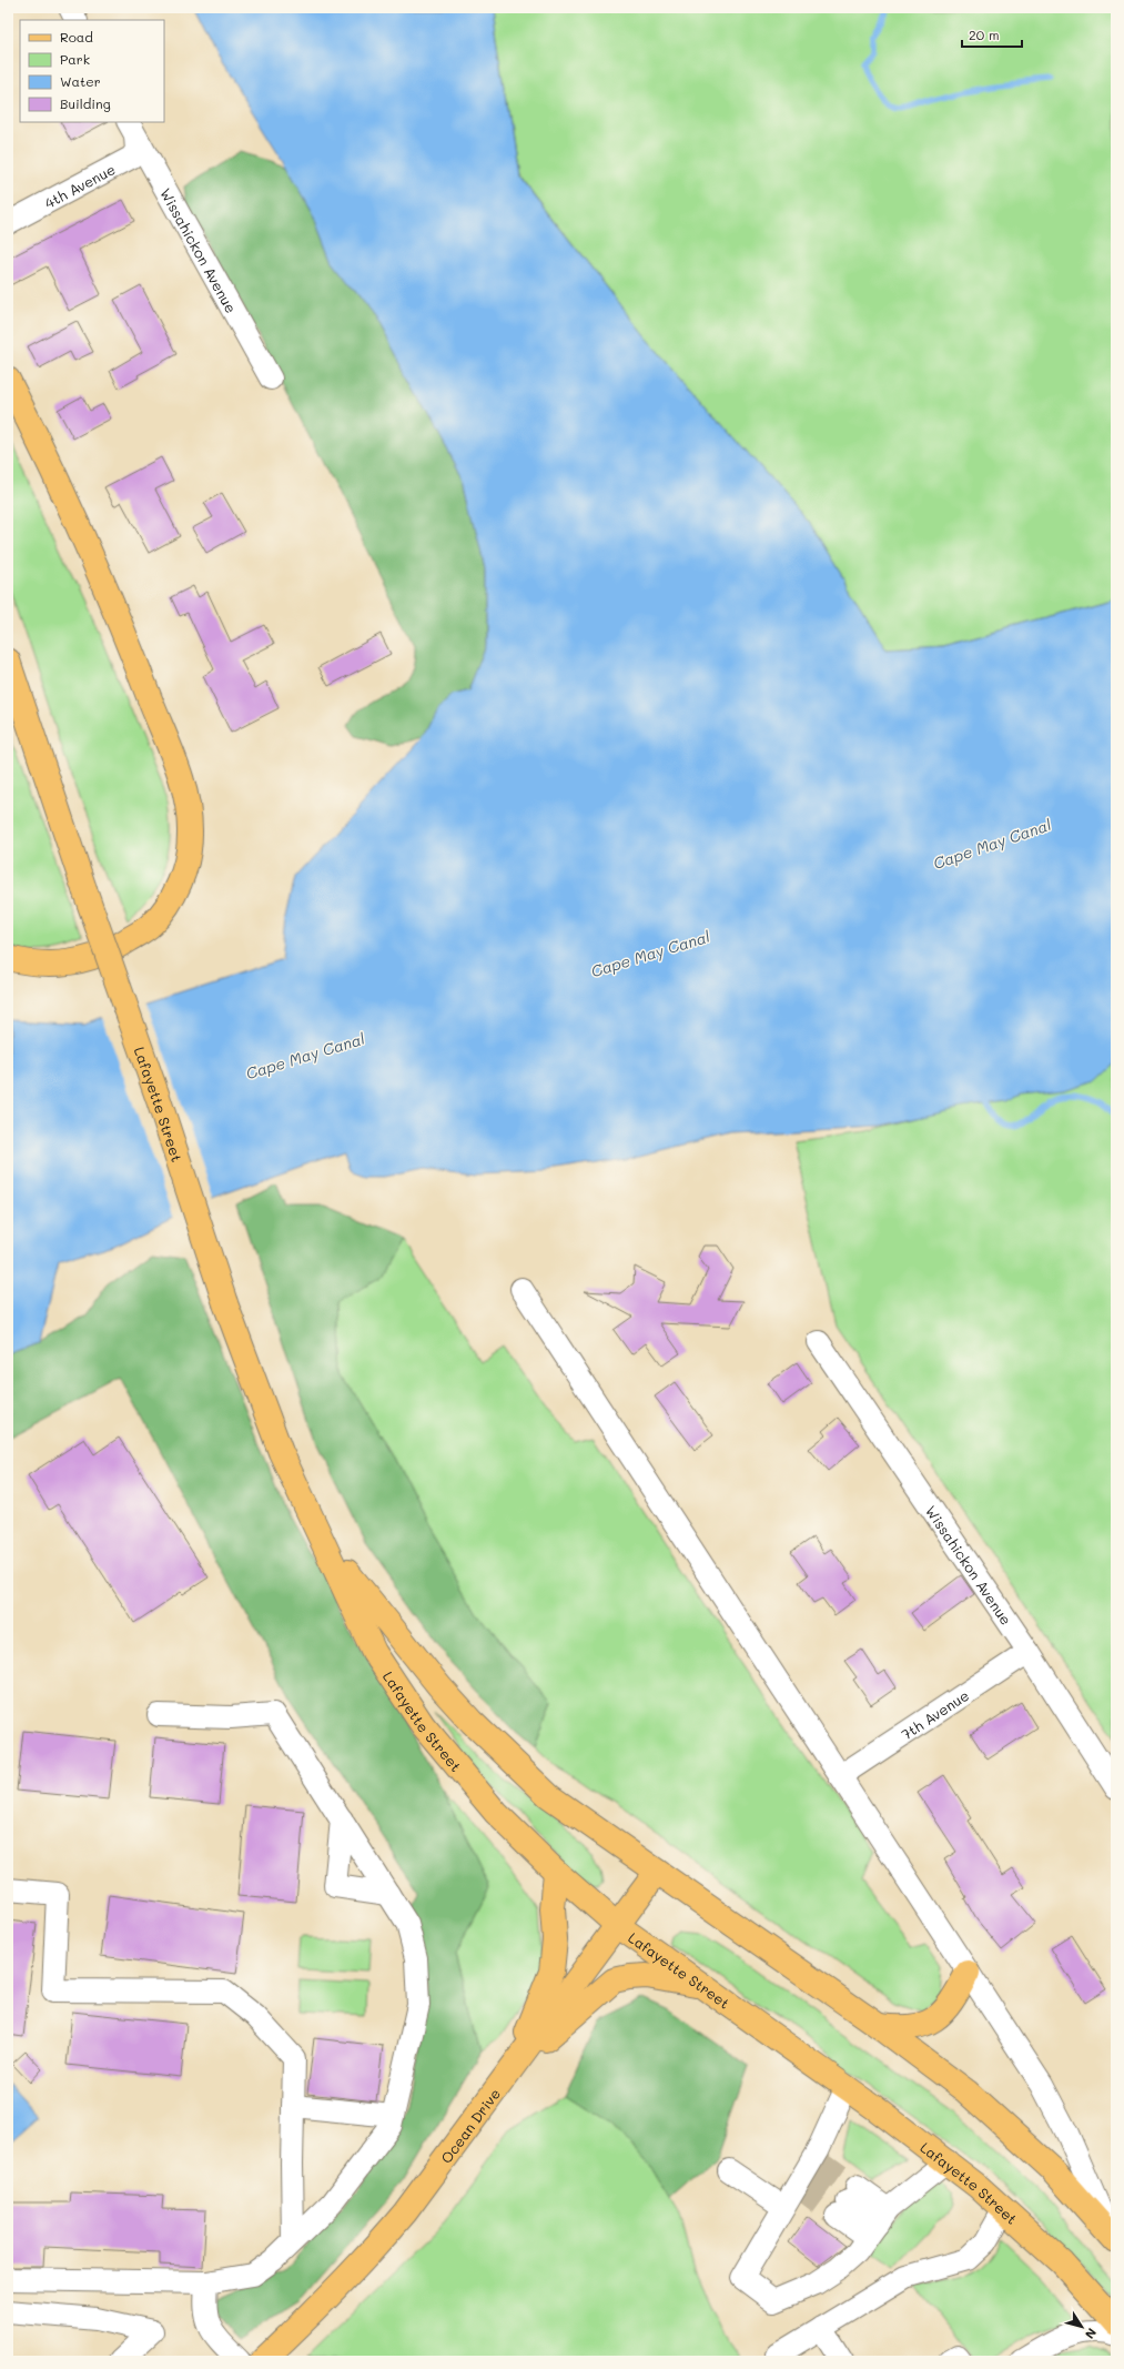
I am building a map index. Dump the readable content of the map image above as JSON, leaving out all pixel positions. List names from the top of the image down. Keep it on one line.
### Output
{"streets":{"main road":["Lafayette Street","Ocean Drive"],"street":["4th Avenue","Wissahickon Avenue","7th Avenue"]},"crossings":[["4th Avenue","Wissahickon Avenue"],["Wissahickon Avenue","7th Avenue"],["Lafayette Street","Ocean Drive"]],"water":["Cape May Canal"],"legend":["Road","Park","Water","Building"],"scale_bar":"20 m","north":"bottom right"}
